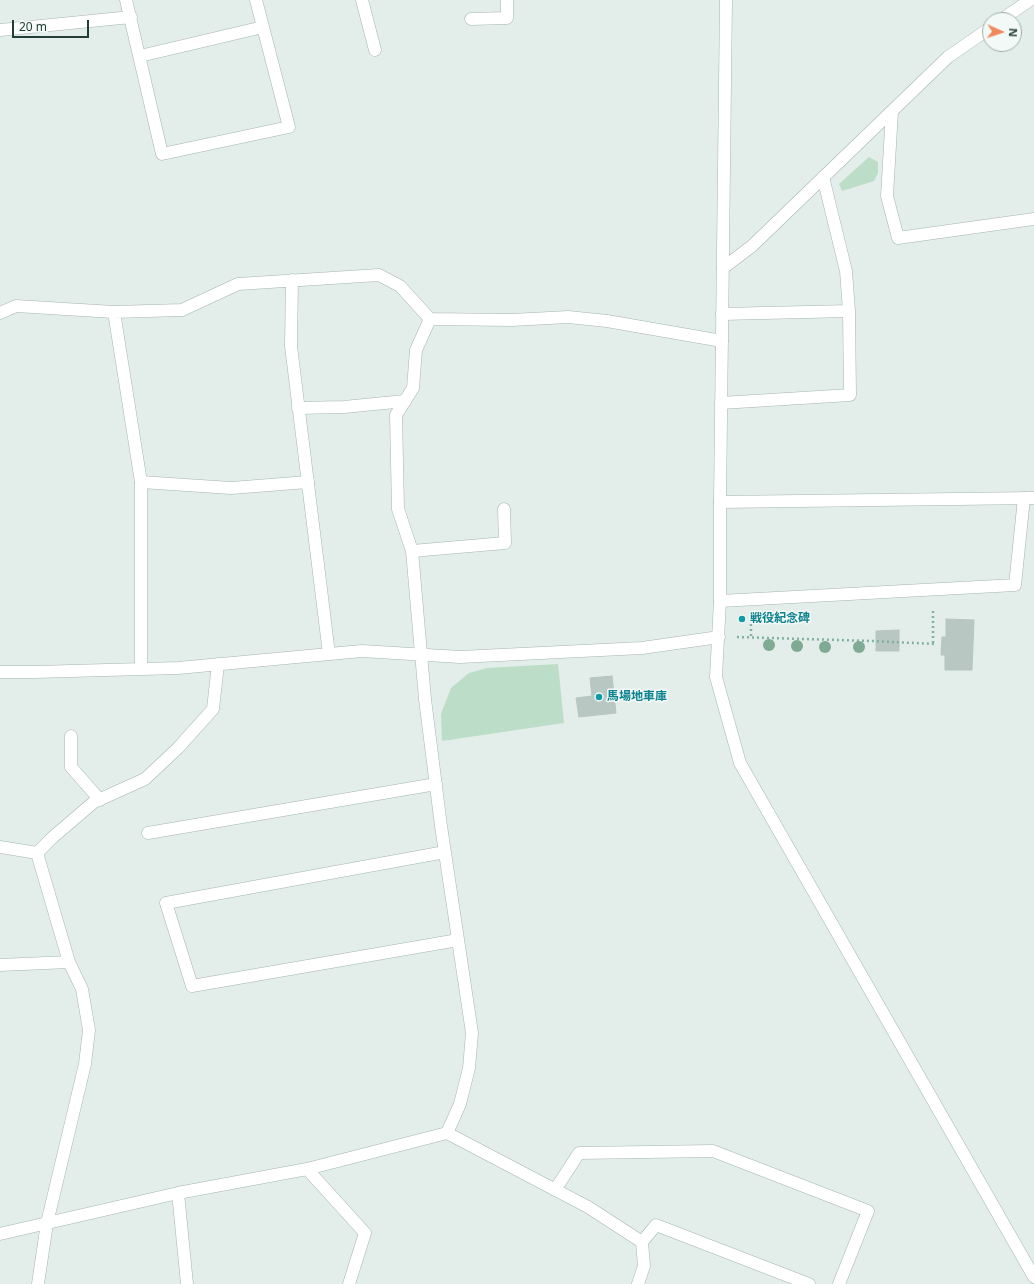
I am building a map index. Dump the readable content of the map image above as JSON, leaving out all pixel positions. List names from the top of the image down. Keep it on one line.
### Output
{"places":["戦役紀念碑","馬場地車庫"],"scale_bar":"20 m","north":"right"}
